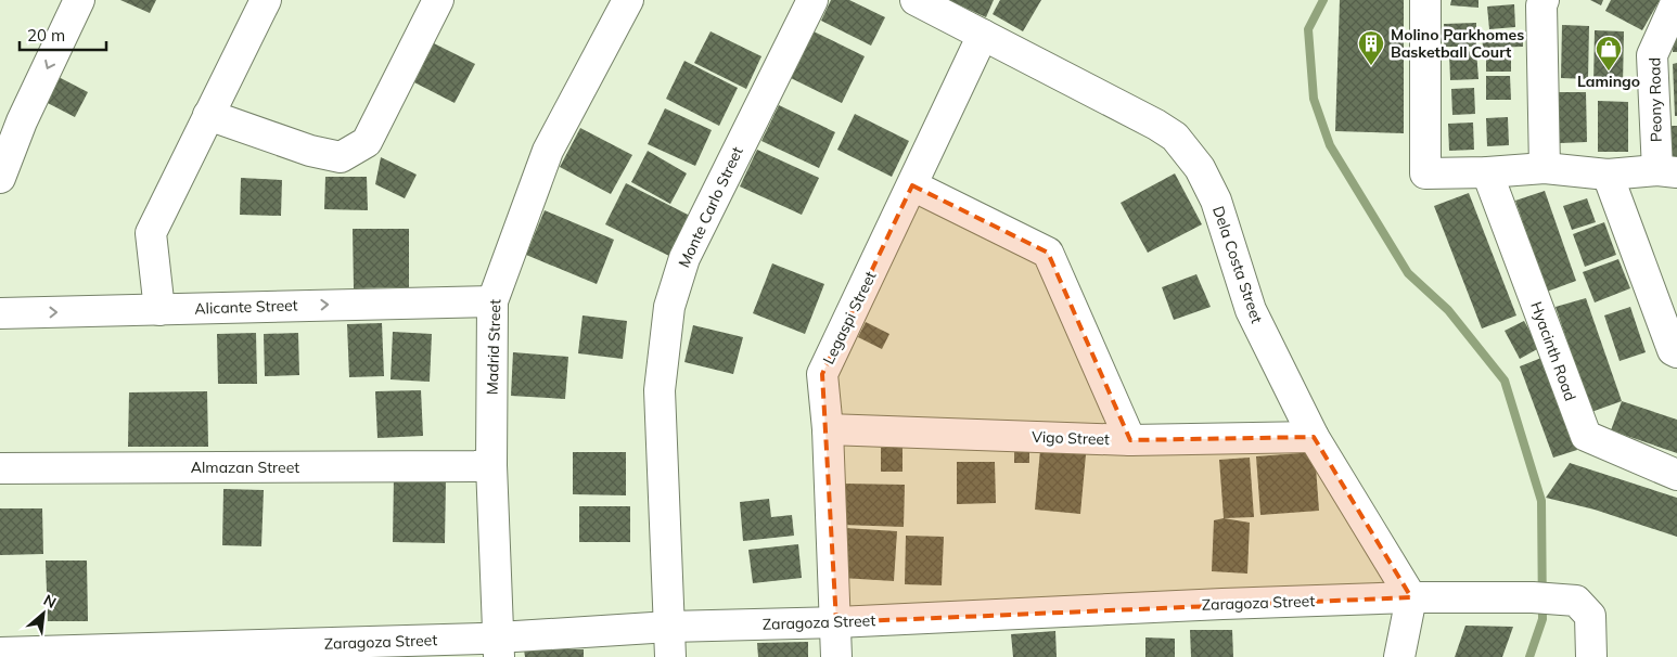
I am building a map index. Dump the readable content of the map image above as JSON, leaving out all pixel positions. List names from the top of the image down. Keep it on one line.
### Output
{"streets":{"street":["Peony Road","Monte Carlo Street","Dela Costa Street","Alicante Street","Legaspi Street","Madrid Street","Hyacinth Road","Vigo Street","Almazan Street","Zaragoza Street"]},"crossings":[["Monte Carlo Street","Zaragoza Street"],["Dela Costa Street","Legaspi Street"],["Dela Costa Street","Vigo Street"],["Dela Costa Street","Zaragoza Street"],["Alicante Street","Madrid Street"],["Legaspi Street","Vigo Street"],["Legaspi Street","Zaragoza Street"],["Madrid Street","Almazan Street"],["Madrid Street","Zaragoza Street"]],"one_way":["Alicante Street"],"places":{"building":["Molino Parkhomes Basketball Court"],"shop":["Lamingo"]},"scale_bar":"20 m","north":"top right"}
